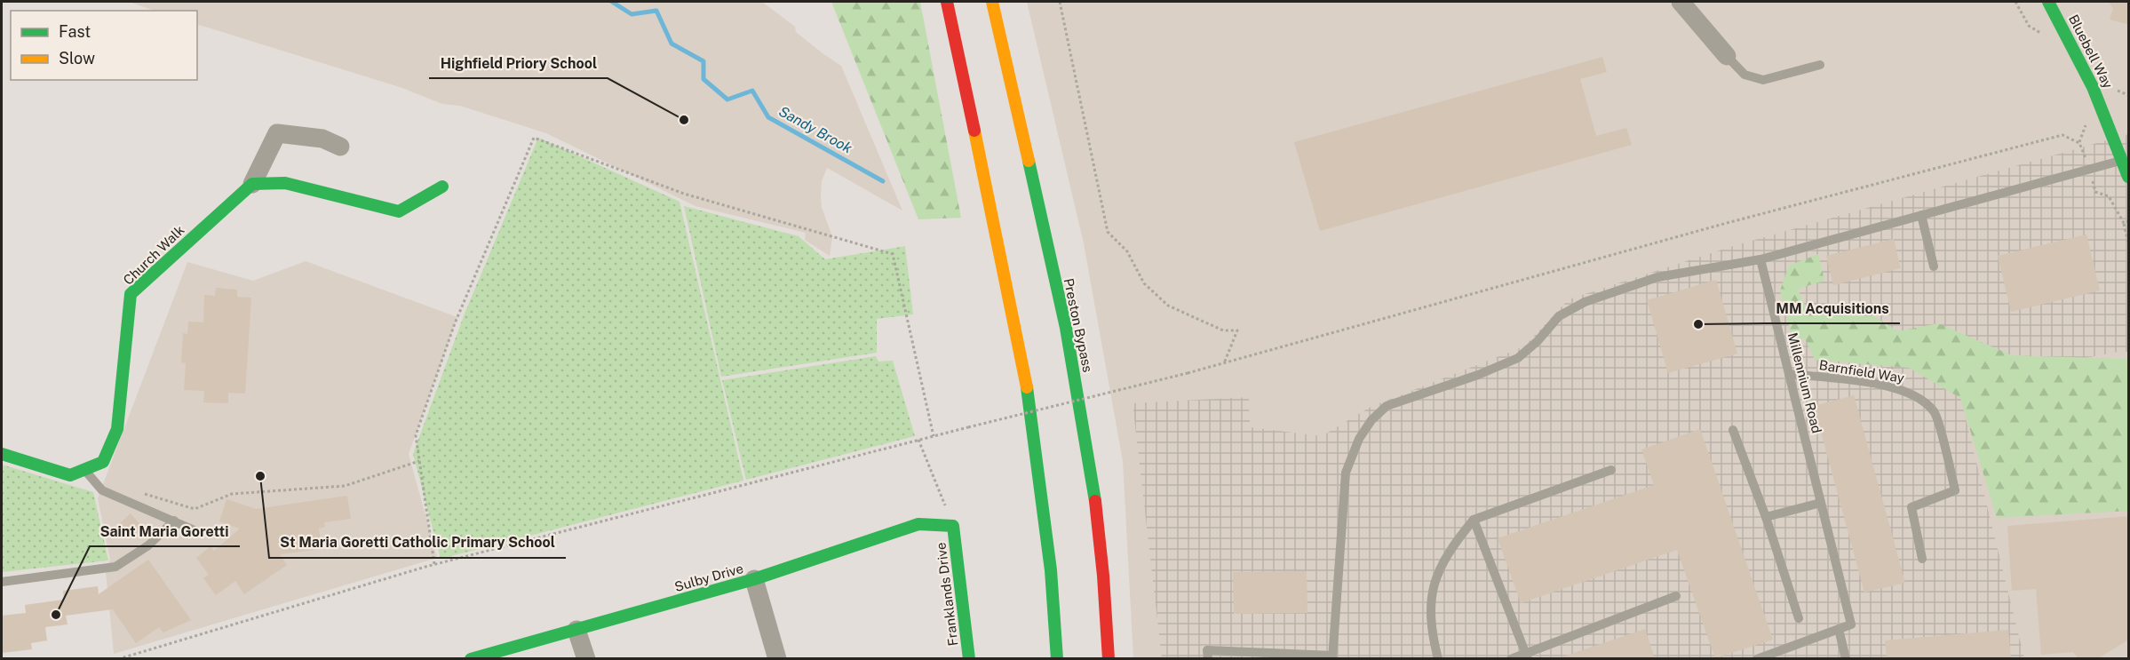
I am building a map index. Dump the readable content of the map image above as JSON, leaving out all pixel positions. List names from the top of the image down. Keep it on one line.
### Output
{"streets":{"main road":["Bluebell Way","Church Walk","Preston Bypass","Sulby Drive","Franklands Drive"],"lane":["Barnfield Way","Millennium Road"]},"crossings":[["Barnfield Way","Millennium Road"],["Sulby Drive","Franklands Drive"]],"water":["Sandy Brook"],"places":["Highfield Priory School","MM Acquisitions","St Maria Goretti Catholic Primary School","Saint Maria Goretti"],"legend":["Fast","Slow"]}
